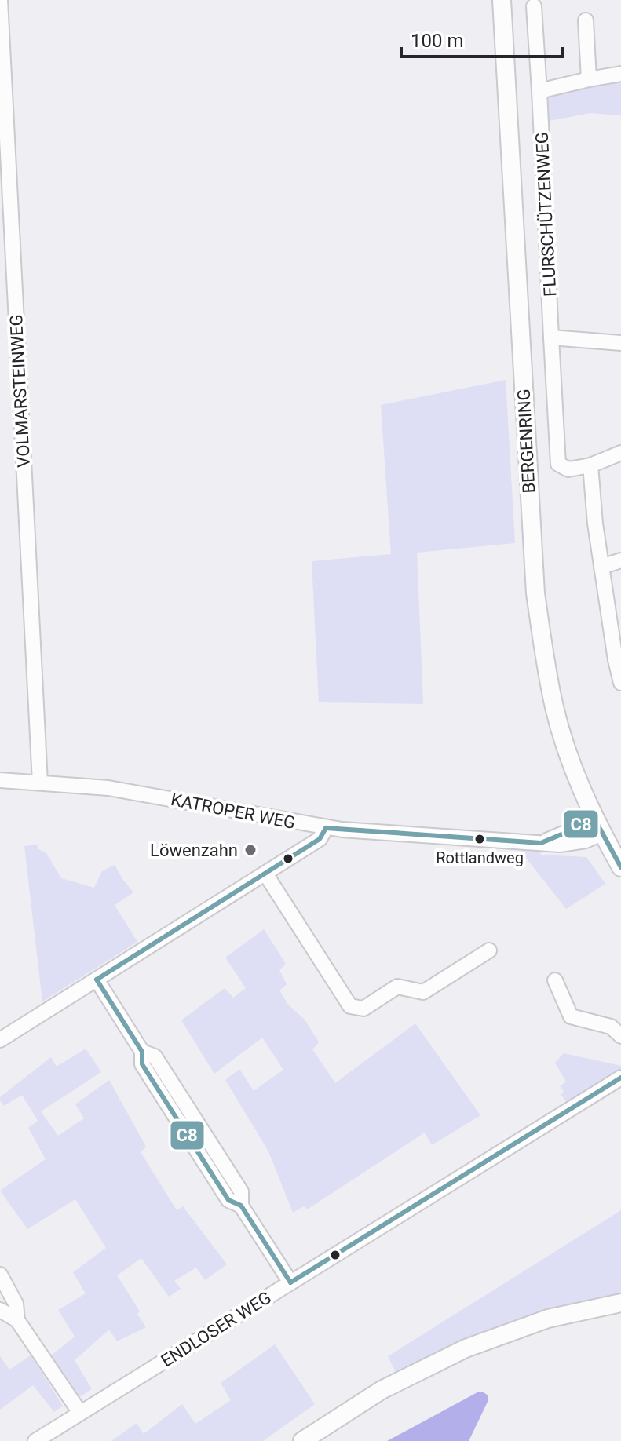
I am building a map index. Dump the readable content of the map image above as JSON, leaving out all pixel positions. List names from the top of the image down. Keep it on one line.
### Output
{"streets":{"main road":["BERGENRING"],"street":["FLURSCHÜTZENWEG","VOLMARSTEINWEG","KATROPER WEG","ENDLOSER WEG"]},"crossings":[["VOLMARSTEINWEG","KATROPER WEG"],["BERGENRING","KATROPER WEG"]],"places":["Rottlandweg","Löwenzahn"],"lines":["transit line C8"],"scale_bar":"100 m"}
